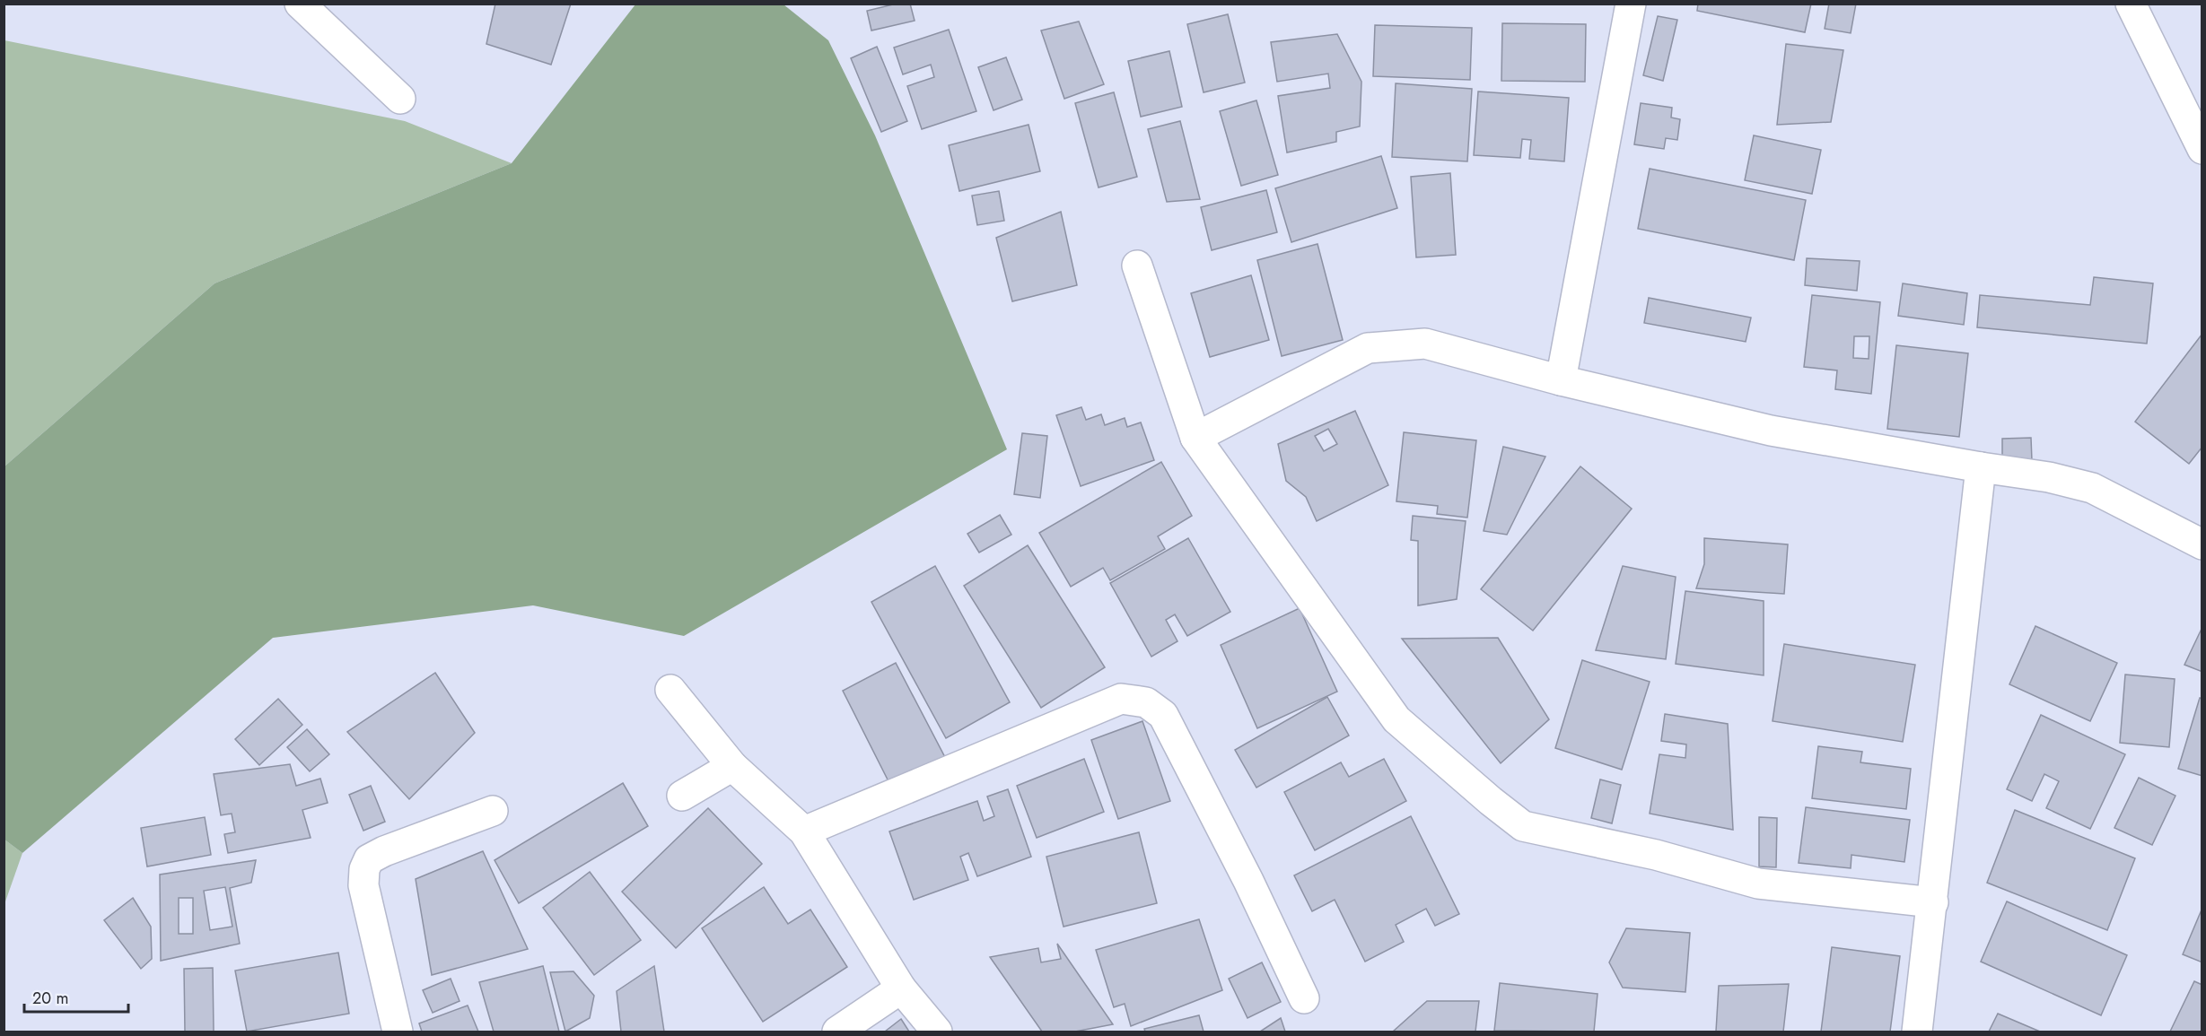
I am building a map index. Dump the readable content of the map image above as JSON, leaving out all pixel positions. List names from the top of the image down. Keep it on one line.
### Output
{"scale_bar":"20 m"}
